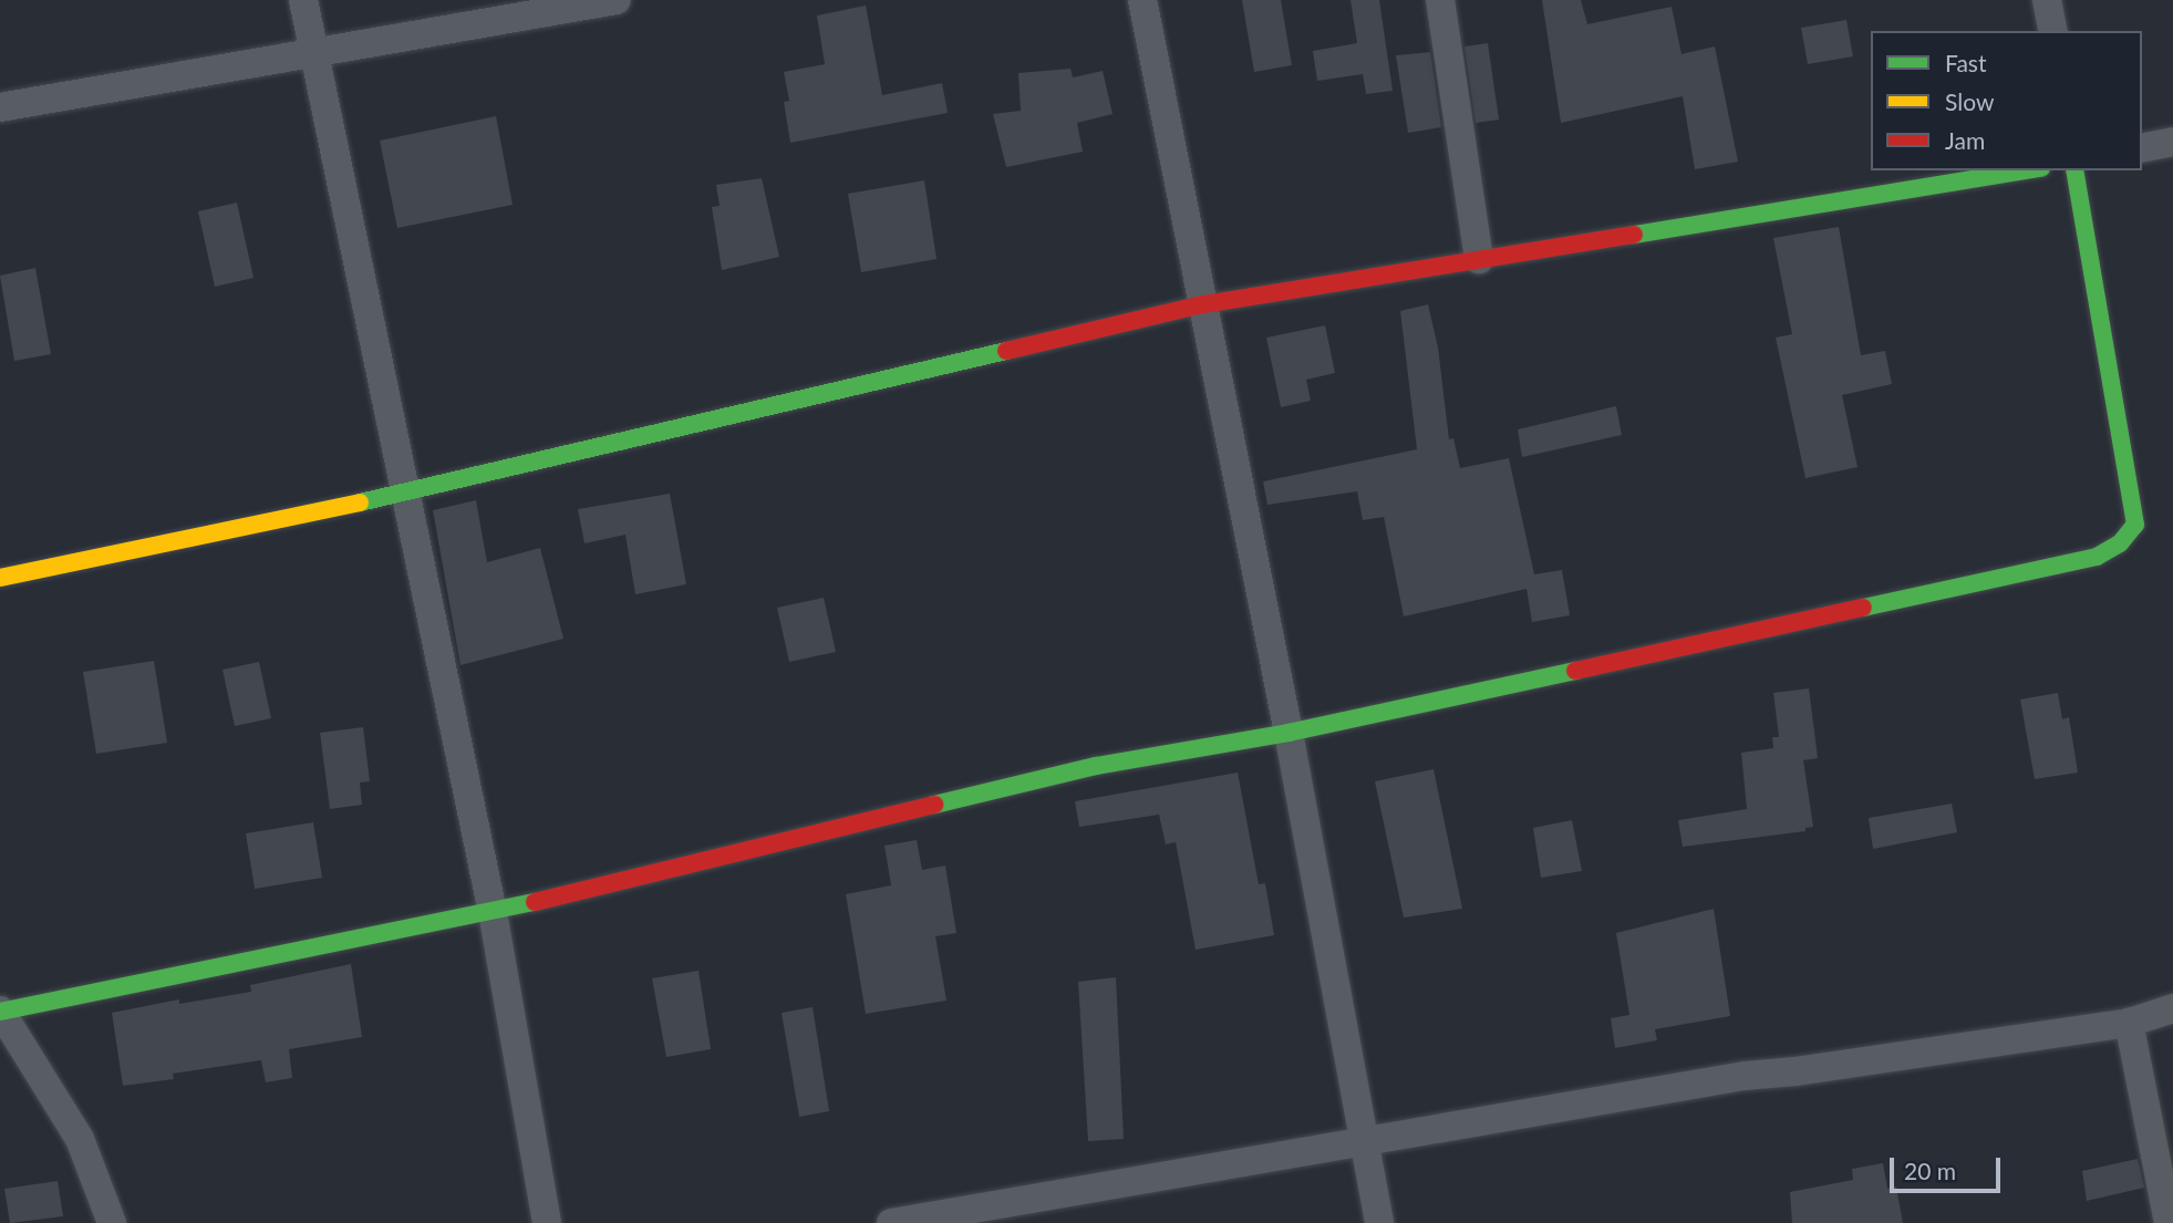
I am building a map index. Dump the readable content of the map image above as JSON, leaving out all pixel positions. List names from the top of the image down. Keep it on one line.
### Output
{"legend":["Fast","Slow","Jam"],"scale_bar":"20 m"}
